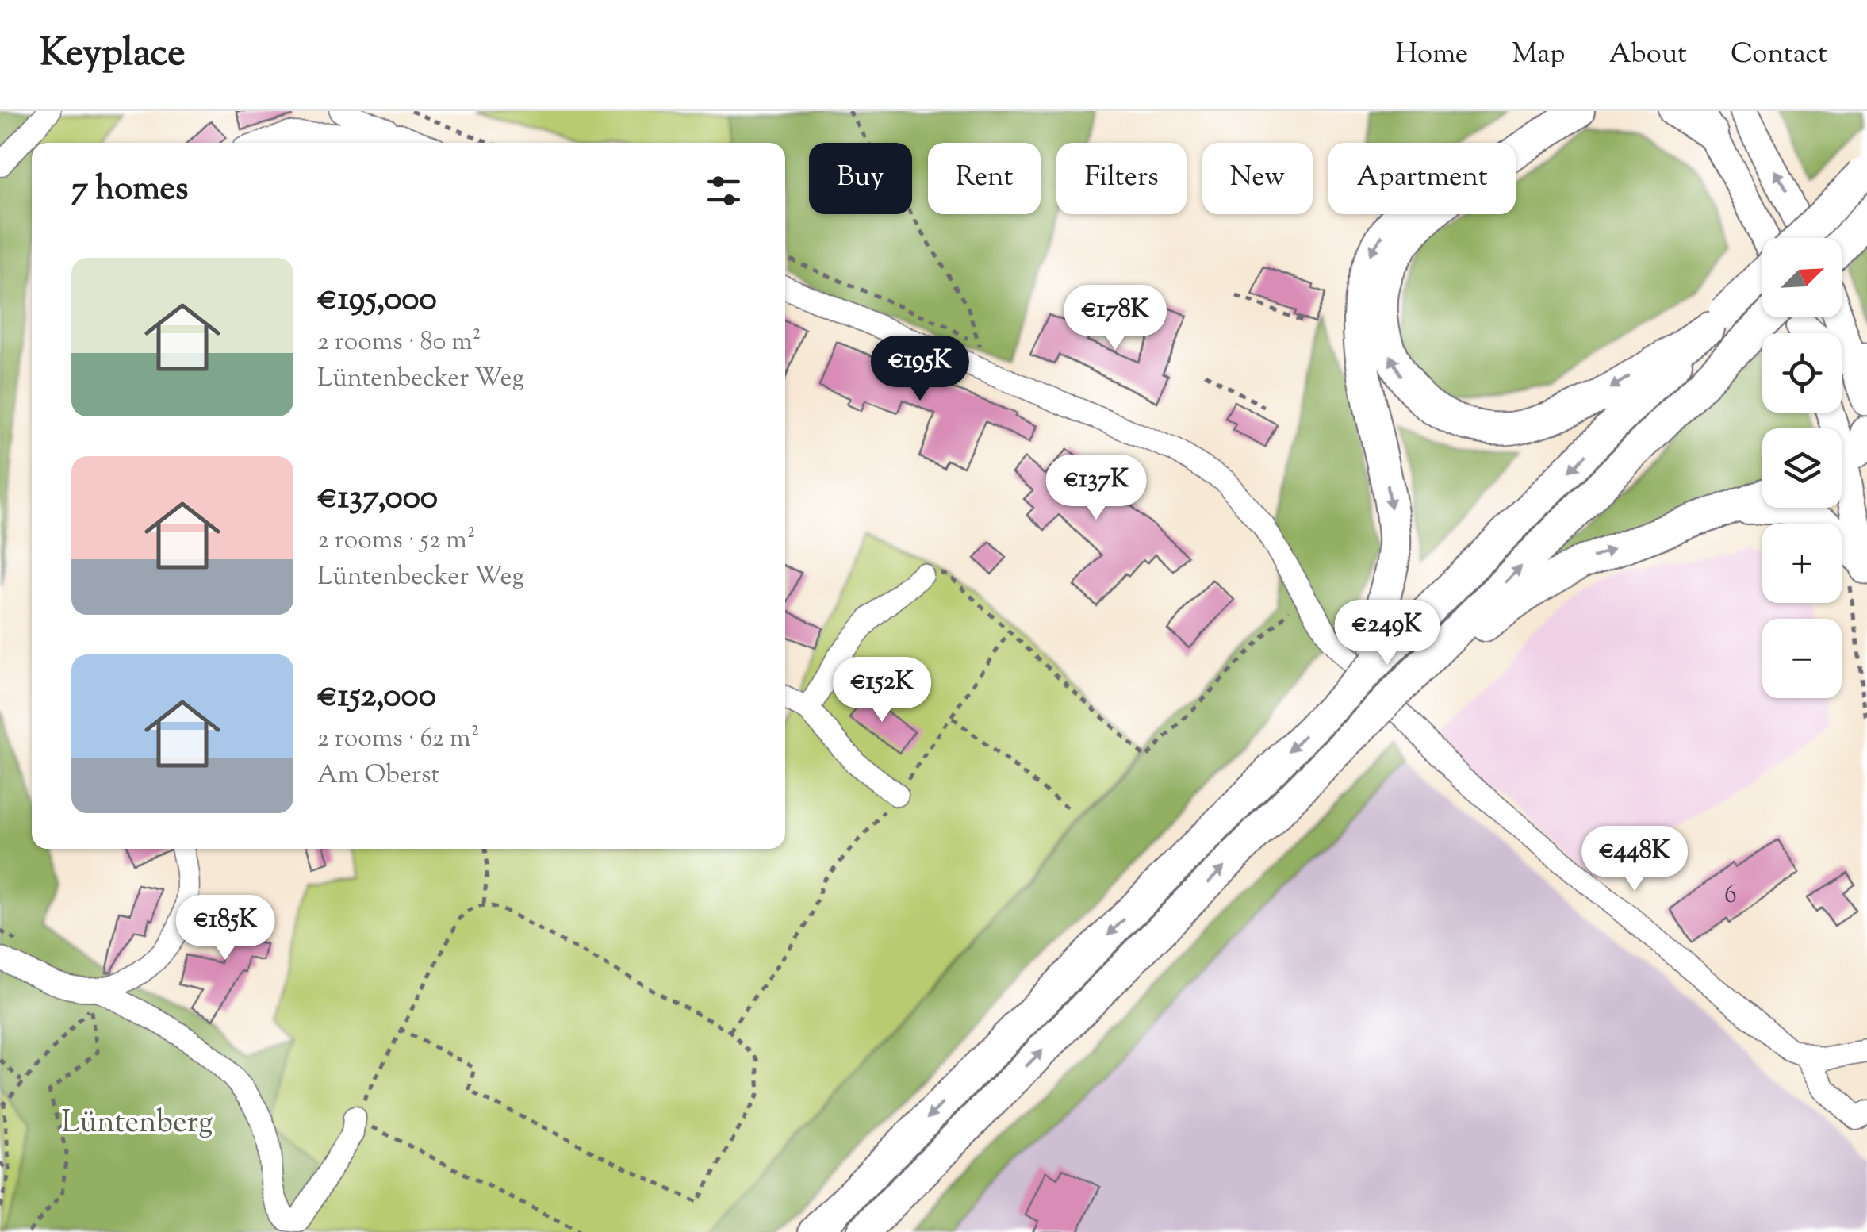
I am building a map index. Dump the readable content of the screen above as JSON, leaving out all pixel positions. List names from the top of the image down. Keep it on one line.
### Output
{"parks":["Lüntenberg"],"house_numbers":["6"],"north":"top right","page":{"header":"Keyplace","nav":["Home","Map","About","Contact"],"chip":["Buy","Rent","Filters","New","Apartment"],"heading":"7 homes","map_buttons":["+","−"],"list":[{"name":"€195,000","note":"2 rooms · 80 m² · Lüntenbecker Weg"},{"name":"€137,000","note":"2 rooms · 52 m² · Lüntenbecker Weg"},{"name":"€152,000","note":"2 rooms · 62 m² · Am Oberst"}],"price":["€178K","€195K","€137K","€249K","€152K","€448K","€185K"]}}
